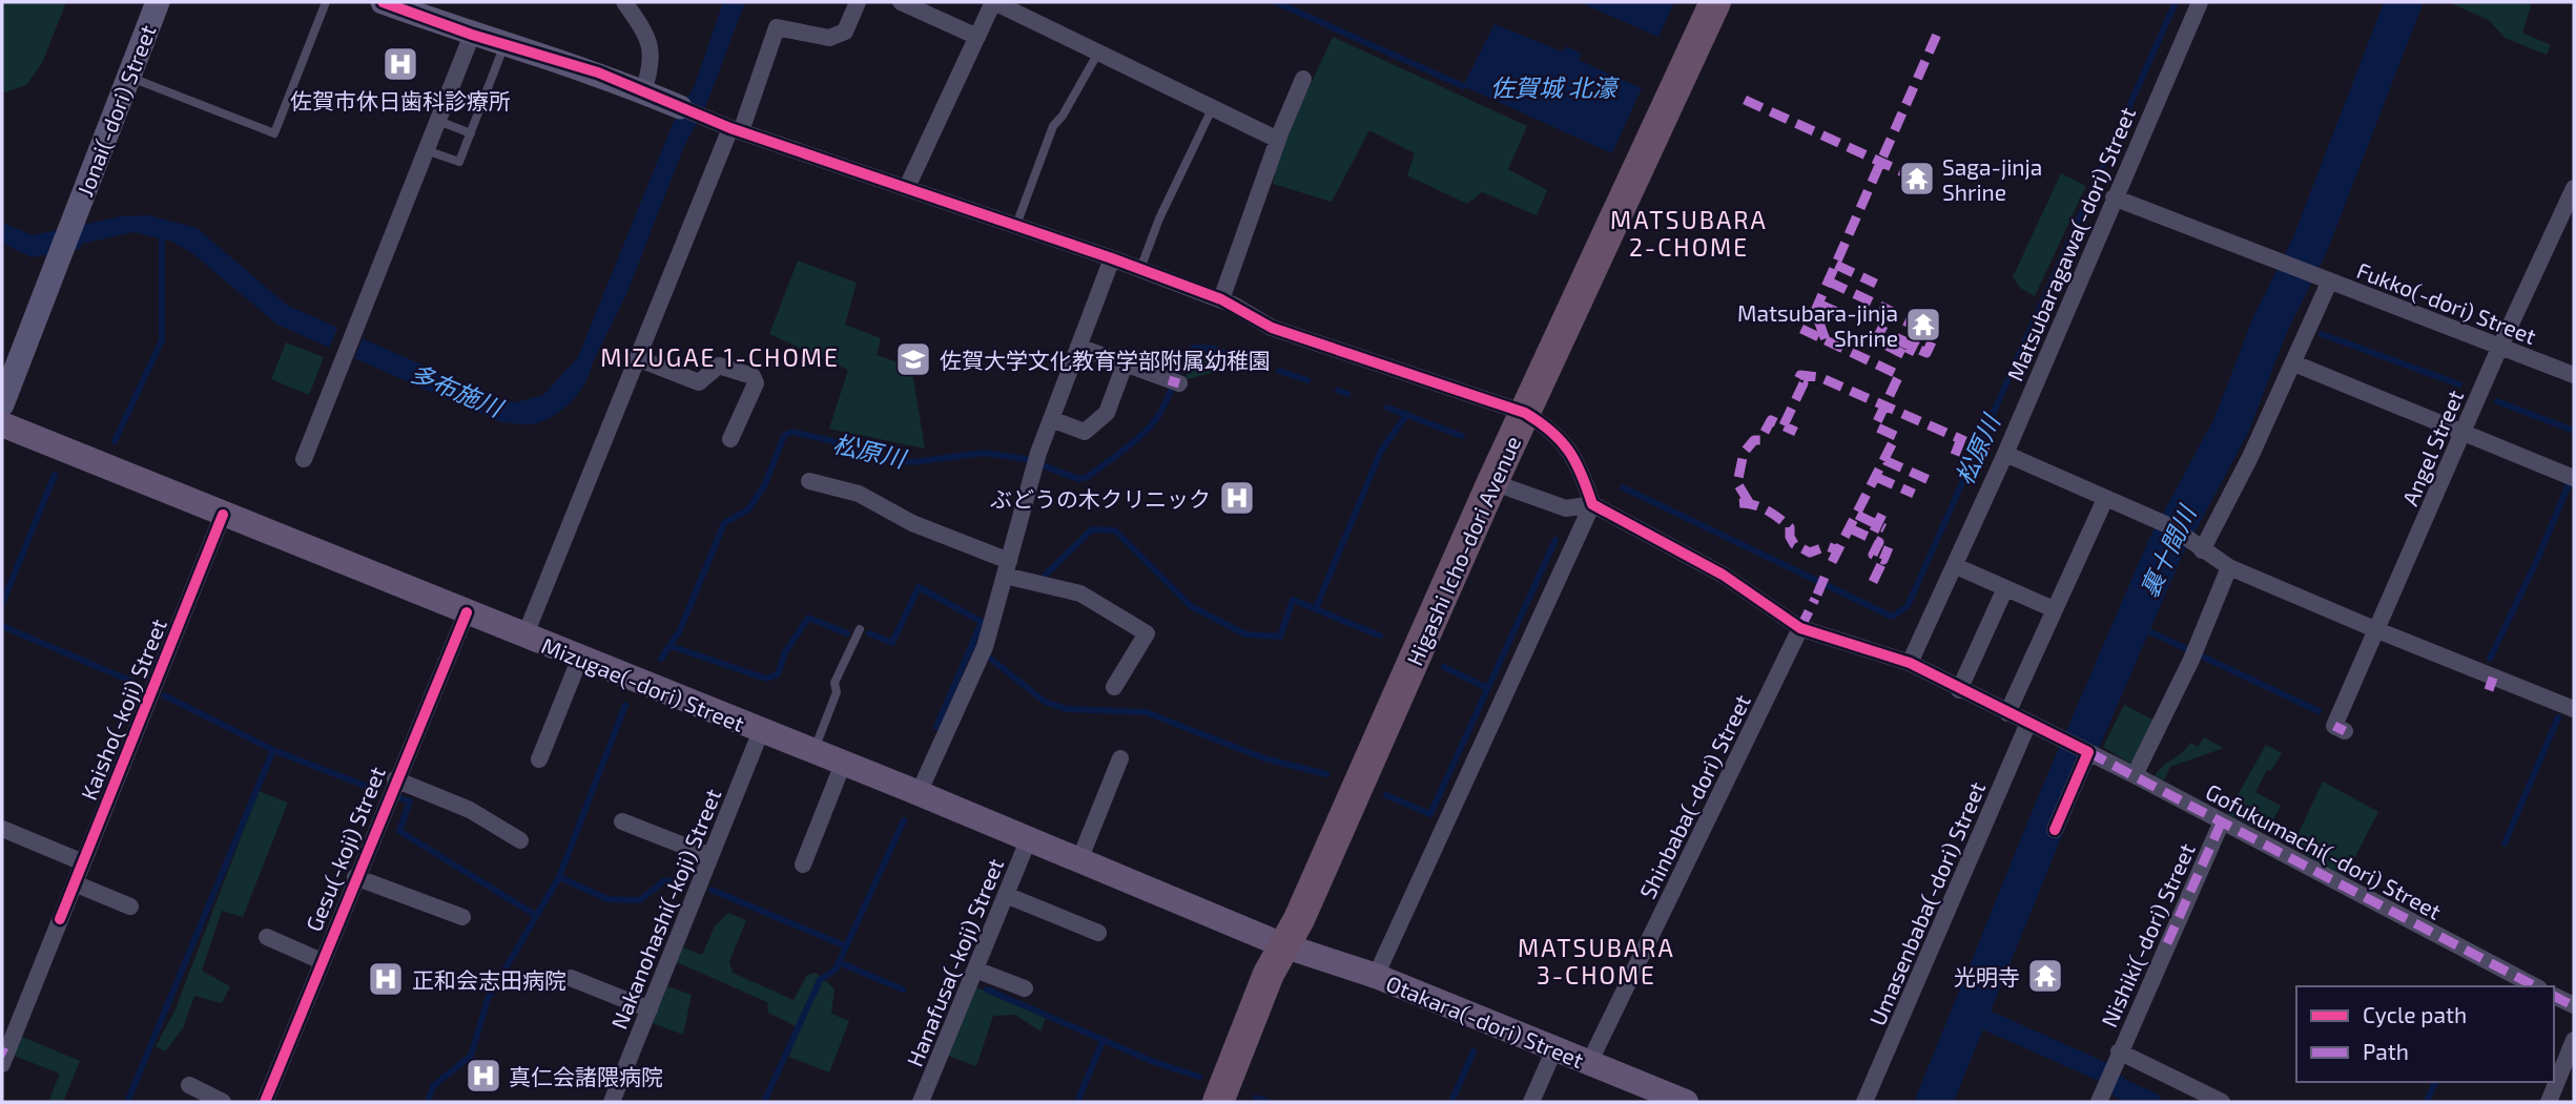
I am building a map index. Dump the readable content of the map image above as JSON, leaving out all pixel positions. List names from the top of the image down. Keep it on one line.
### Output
{"streets":{"highway":["Higashi Icho-dori Avenue"],"main road":["Mizugae(-dori) Street","Otakara(-dori) Street"],"street":["Jonai(-dori) Street","Matsubaragawa(-dori) Street","Fukko(-dori) Street","Angel Street","Kaisho(-koji) Street","Shinbaba(-dori) Street","Gesu(-koji) Street","Gofukumachi(-dori) Street","Umasenbaba(-dori) Street","Nakanohashi(-koji) Street","Nishiki(-dori) Street","Hanafusa(-koji) Street"]},"crossings":[["Matsubaragawa(-dori) Street","Fukko(-dori) Street"],["Matsubaragawa(-dori) Street","Gofukumachi(-dori) Street"],["Fukko(-dori) Street","Angel Street"],["Higashi Icho-dori Avenue","Mizugae(-dori) Street"],["Higashi Icho-dori Avenue","Otakara(-dori) Street"],["Mizugae(-dori) Street","Kaisho(-koji) Street"],["Mizugae(-dori) Street","Gesu(-koji) Street"],["Mizugae(-dori) Street","Nakanohashi(-koji) Street"],["Mizugae(-dori) Street","Hanafusa(-koji) Street"],["Mizugae(-dori) Street","Otakara(-dori) Street"],["Shinbaba(-dori) Street","Gofukumachi(-dori) Street"],["Shinbaba(-dori) Street","Otakara(-dori) Street"],["Gofukumachi(-dori) Street","Umasenbaba(-dori) Street"],["Gofukumachi(-dori) Street","Nishiki(-dori) Street"]],"districts":["MATSUBARA 2-CHOME","MIZUGAE 1-CHOME","MATSUBARA 3-CHOME"],"water":["佐賀城 北濠","多布施川","松原川","裏十間川"],"places":{"hospital":["佐賀市休日歯科診療所","ぶどうの木クリニック","正和会志田病院","真仁会諸隈病院"],"temple":["Saga-jinja Shrine","Matsubara-jinja Shrine","光明寺"],"school or university":["佐賀大学文化教育学部附属幼稚園"]},"legend":["Cycle path","Path"]}
